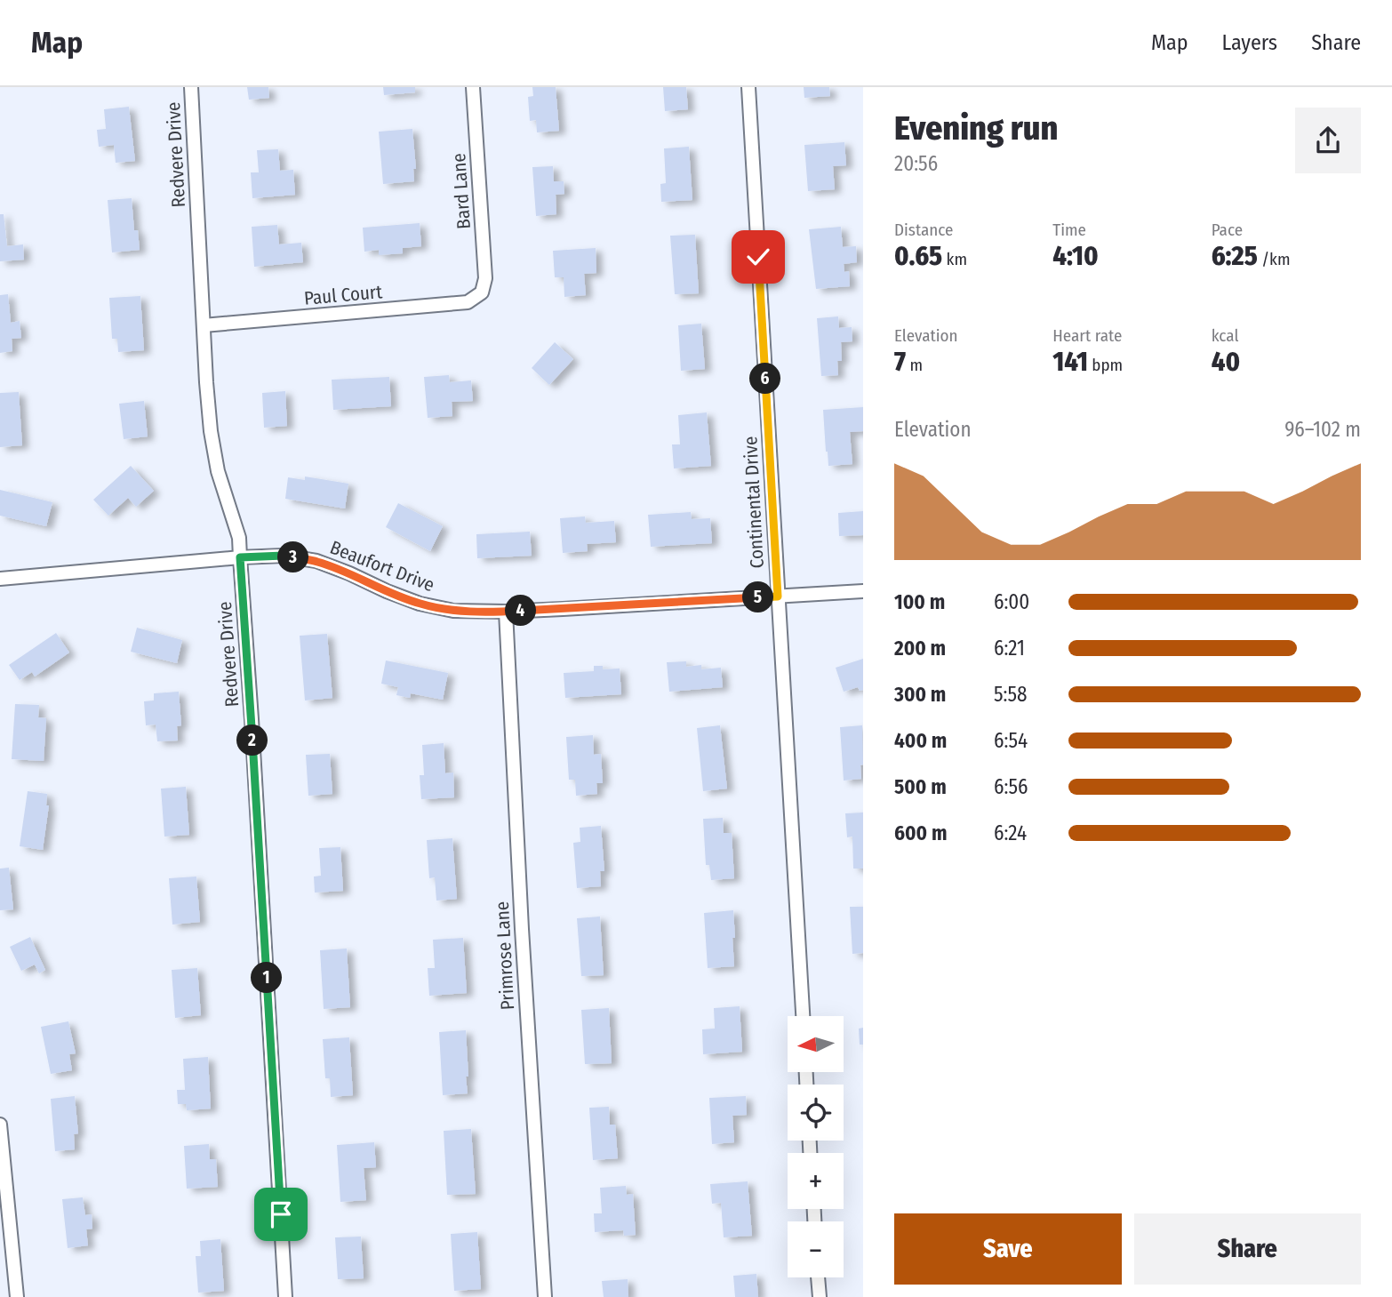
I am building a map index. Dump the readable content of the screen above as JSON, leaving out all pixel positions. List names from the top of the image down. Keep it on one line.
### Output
{"streets":{"street":["Redvere Drive","Bard Lane","Paul Court","Continental Drive","Beaufort Drive","Primrose Lane"]},"crossings":[["Redvere Drive","Paul Court"],["Redvere Drive","Beaufort Drive"],["Bard Lane","Paul Court"],["Continental Drive","Beaufort Drive"],["Beaufort Drive","Primrose Lane"]],"north":"left","page":{"header":"Map","nav":["Map","Layers","Share"],"heading":["Evening run","20:56"],"stats":[["Distance","0.65 km"],["Time","4:10"],["Pace","6:25 /km"],["Elevation","7 m"],["Heart rate","141 bpm"],["kcal","40"]],"pins":["6","3","5","4","2","1"],"chart":["Elevation","96–102 m"],"list":[{"name":"100 m","note":"6:00"},{"name":"200 m","note":"6:21"},{"name":"300 m","note":"5:58"},{"name":"400 m","note":"6:54"},{"name":"500 m","note":"6:56"},{"name":"600 m","note":"6:24"}],"map_buttons":["+","−"],"buttons":["Save","Share"]}}
